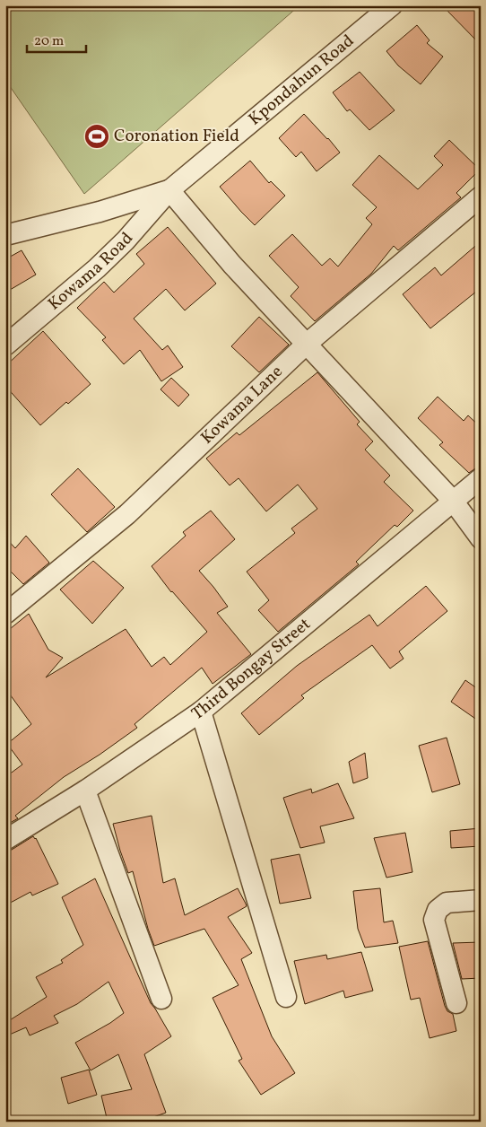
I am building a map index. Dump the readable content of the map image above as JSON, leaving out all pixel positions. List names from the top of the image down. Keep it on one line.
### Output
{"streets":{"street":["Kpondahun Road","Kowama Road","Kowama Lane","Third Bongay Street"]},"crossings":[["Kpondahun Road","Kowama Road"]],"places":{"sports":["Coronation Field"]},"scale_bar":"20 m"}
